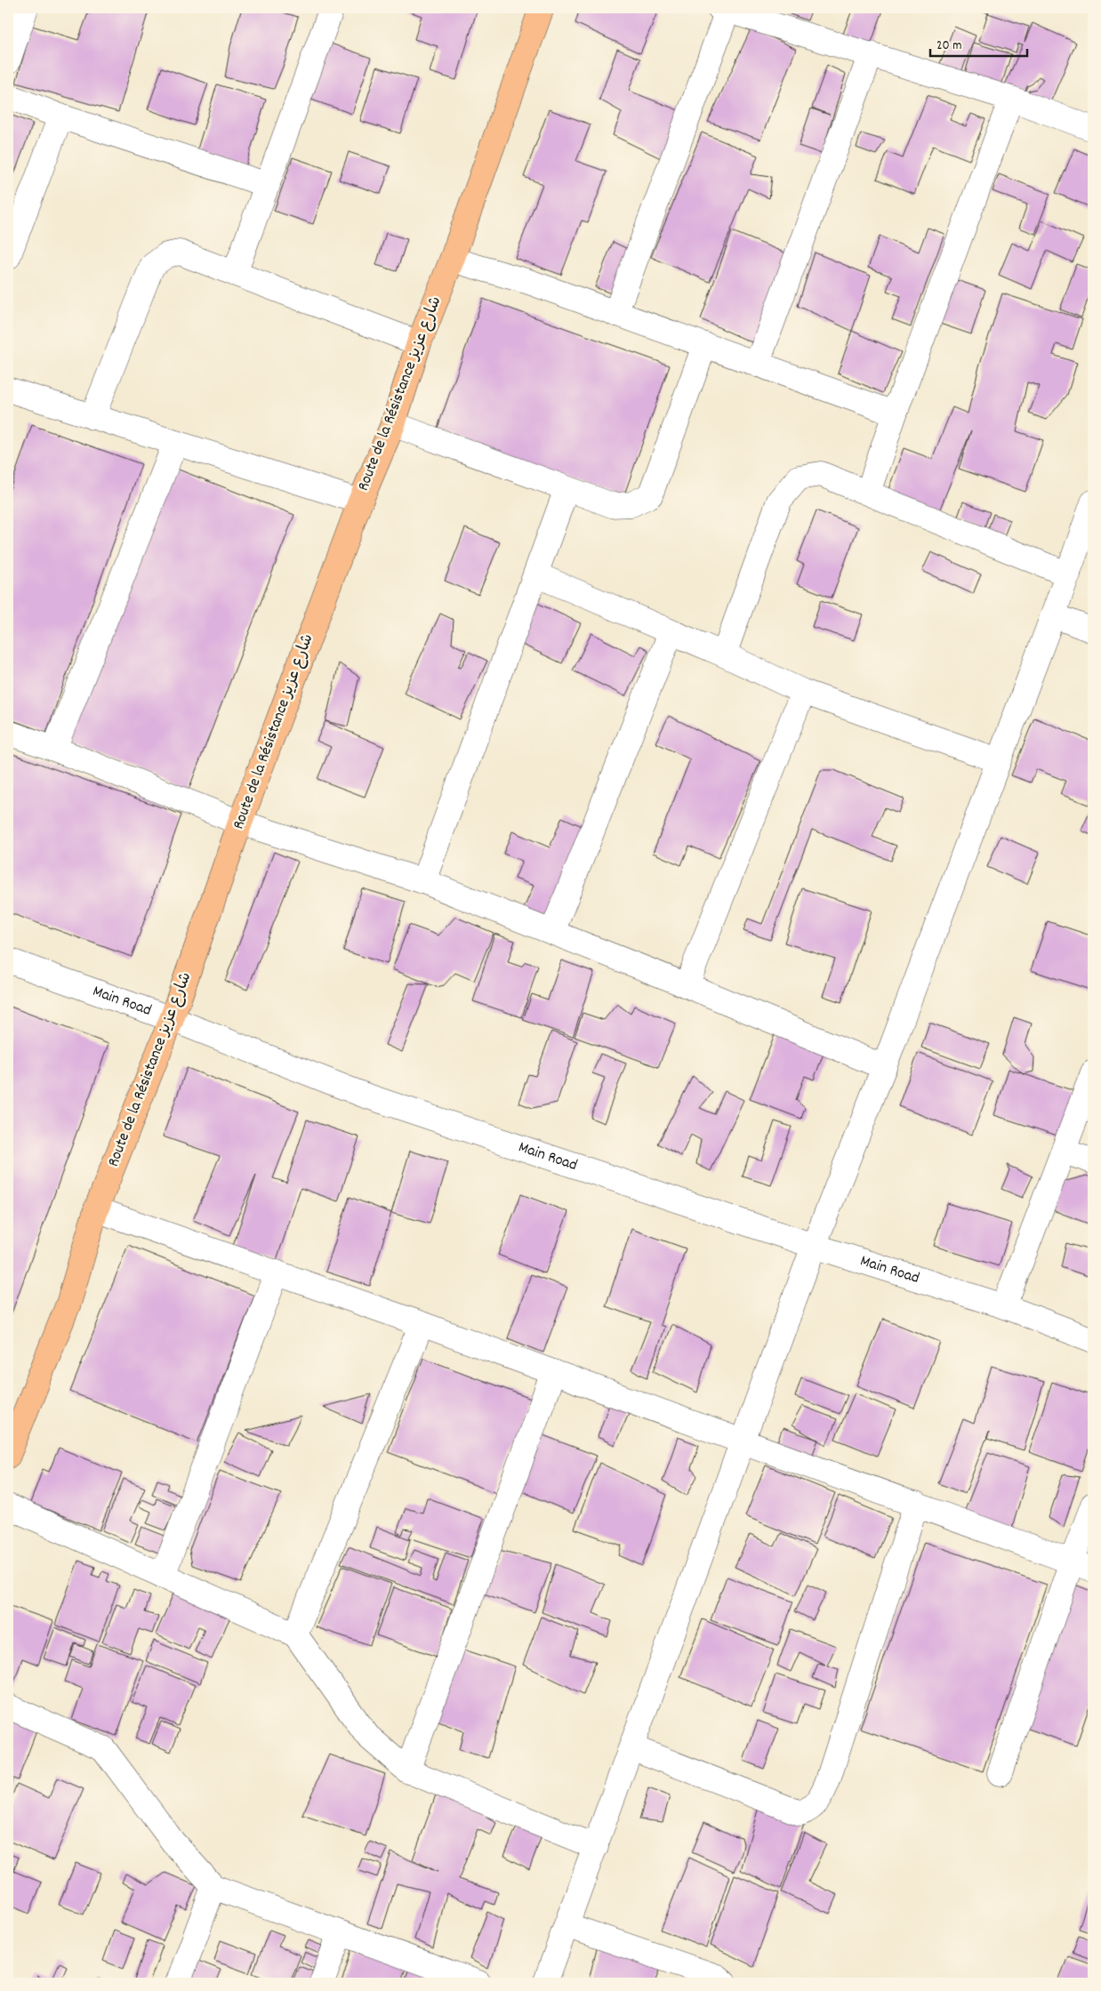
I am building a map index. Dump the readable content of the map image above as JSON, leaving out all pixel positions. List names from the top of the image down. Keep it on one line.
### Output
{"streets":{"main road":["Route de la Résistance شارع عزيز"],"street":["Main Road"]},"crossings":[["Route de la Résistance شارع عزيز","Main Road"]],"scale_bar":"20 m"}
